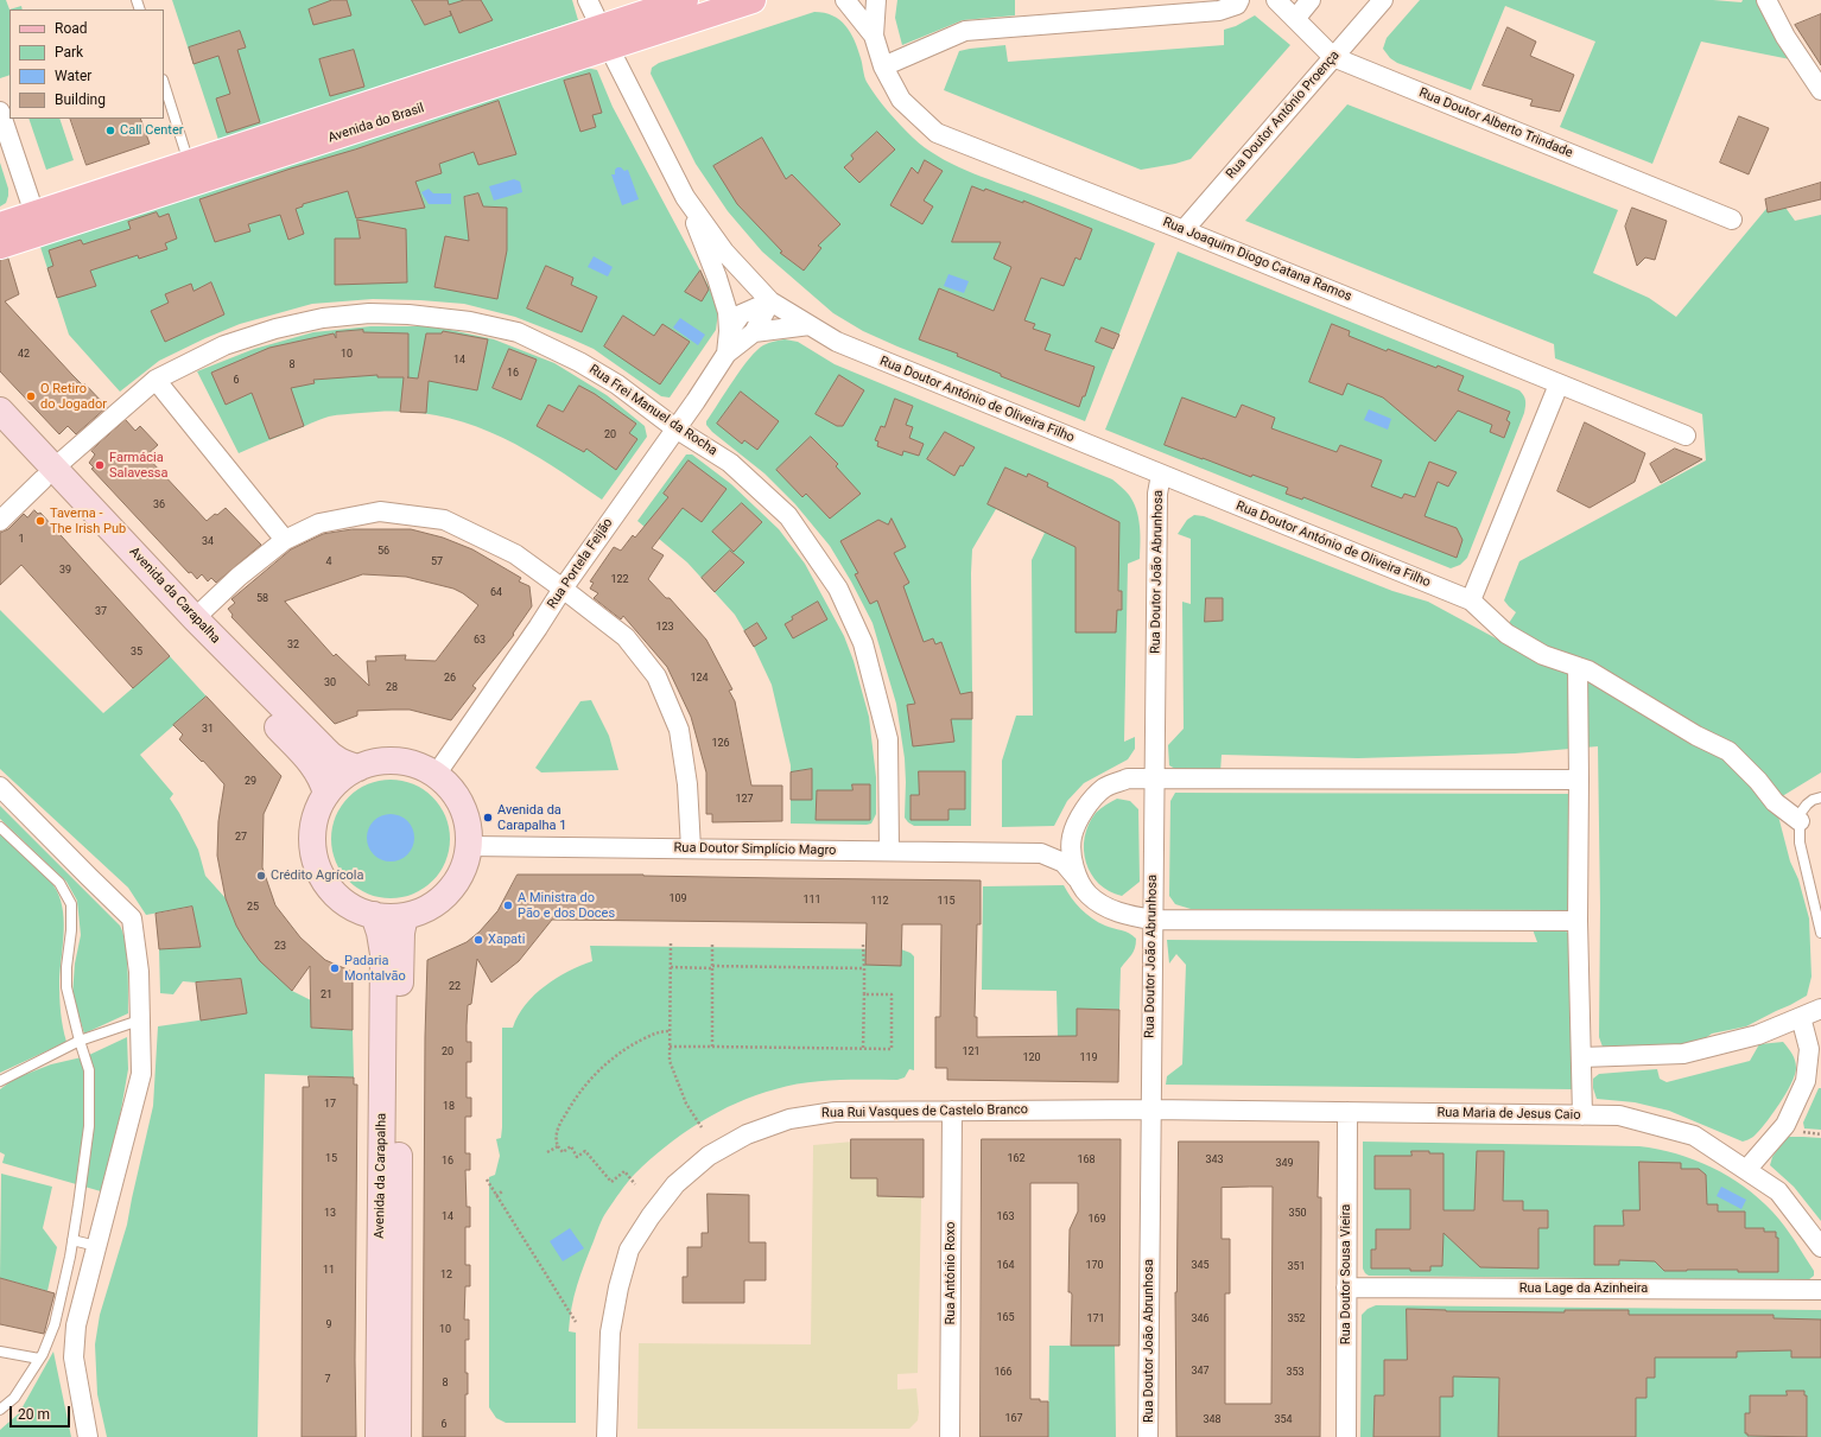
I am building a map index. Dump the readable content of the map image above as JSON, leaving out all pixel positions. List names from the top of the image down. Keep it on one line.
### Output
{"streets":{"main road":["Avenida do Brasil","Avenida da Carapalha"],"street":["Rua Doutor António Proença","Rua Doutor Alberto Trindade","Rua Joaquim Diogo Catana Ramos","Rua Doutor António de Oliveira Filho","Rua Frei Manuel da Rocha","Rua Portela Feijão","Rua Doutor João Abrunhosa","Rua Doutor Simplício Magro","Rua Rui Vasques de Castelo Branco","Rua Maria de Jesus Caio","Rua António Roxo","Rua Doutor Sousa Vieira","Rua Lage da Azinheira"]},"crossings":[["Rua Doutor António Proença","Rua Doutor Alberto Trindade"],["Rua Doutor António Proença","Rua Joaquim Diogo Catana Ramos"],["Avenida do Brasil","Rua Doutor António de Oliveira Filho"],["Rua Doutor António de Oliveira Filho","Rua Portela Feijão"],["Rua Doutor António de Oliveira Filho","Rua Doutor João Abrunhosa"],["Rua Frei Manuel da Rocha","Rua Portela Feijão"],["Rua Frei Manuel da Rocha","Avenida da Carapalha"],["Rua Frei Manuel da Rocha","Rua Doutor Simplício Magro"],["Rua Portela Feijão","Avenida da Carapalha"],["Rua Portela Feijão","Rua Doutor Simplício Magro"],["Rua Doutor João Abrunhosa","Rua Rui Vasques de Castelo Branco"],["Rua Doutor João Abrunhosa","Rua Maria de Jesus Caio"],["Avenida da Carapalha","Rua Doutor Simplício Magro"],["Rua Rui Vasques de Castelo Branco","Rua Maria de Jesus Caio"],["Rua Rui Vasques de Castelo Branco","Rua António Roxo"],["Rua Maria de Jesus Caio","Rua Doutor Sousa Vieira"],["Rua Doutor Sousa Vieira","Rua Lage da Azinheira"]],"places":["Call Center","O Retiro do Jogador","Farmácia Salavessa","Taverna - The Irish Pub","Avenida da Carapalha 1","Crédito Agrícola","A Ministra do Pão e dos Doces","Xapati","Padaria Montalvão"],"house_numbers":["42","10","14","8","16","6","20","36","1","34","56","4","57","39","122","64","58","37","123","63","32","35","26","124","30","28","31","126","29","127","27","109","111","112","115","25","23","22","21","20","121","120","119","17","18","15","162","168","343","16","349","13","350","14","163","169","164","170","345","351","11","12","165","171","346","352","9","10","347","166","353","7","8","167","348","354","6"],"legend":["Road","Park","Water","Building"],"scale_bar":"20 m"}
